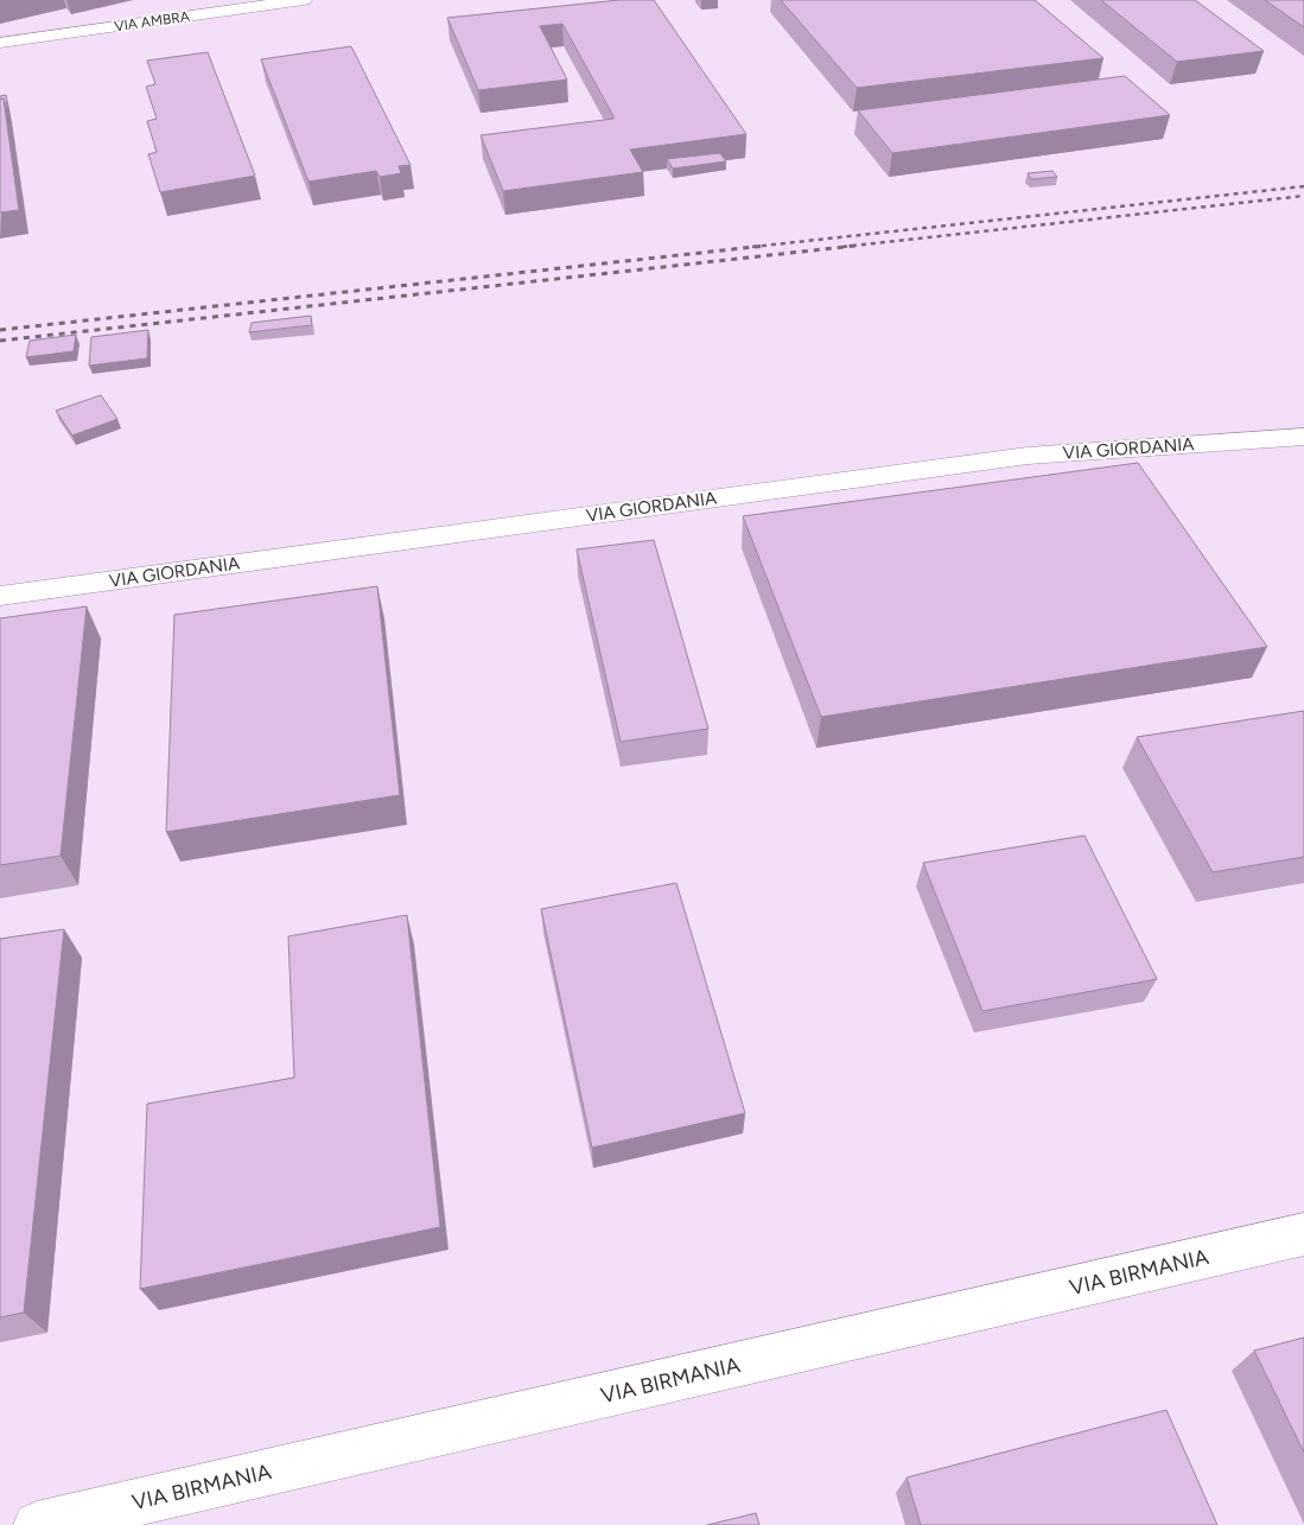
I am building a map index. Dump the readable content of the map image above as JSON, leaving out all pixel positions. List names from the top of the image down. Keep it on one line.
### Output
{"streets":{"street":["VIA AMBRA","VIA GIORDANIA","VIA BIRMANIA"]}}
